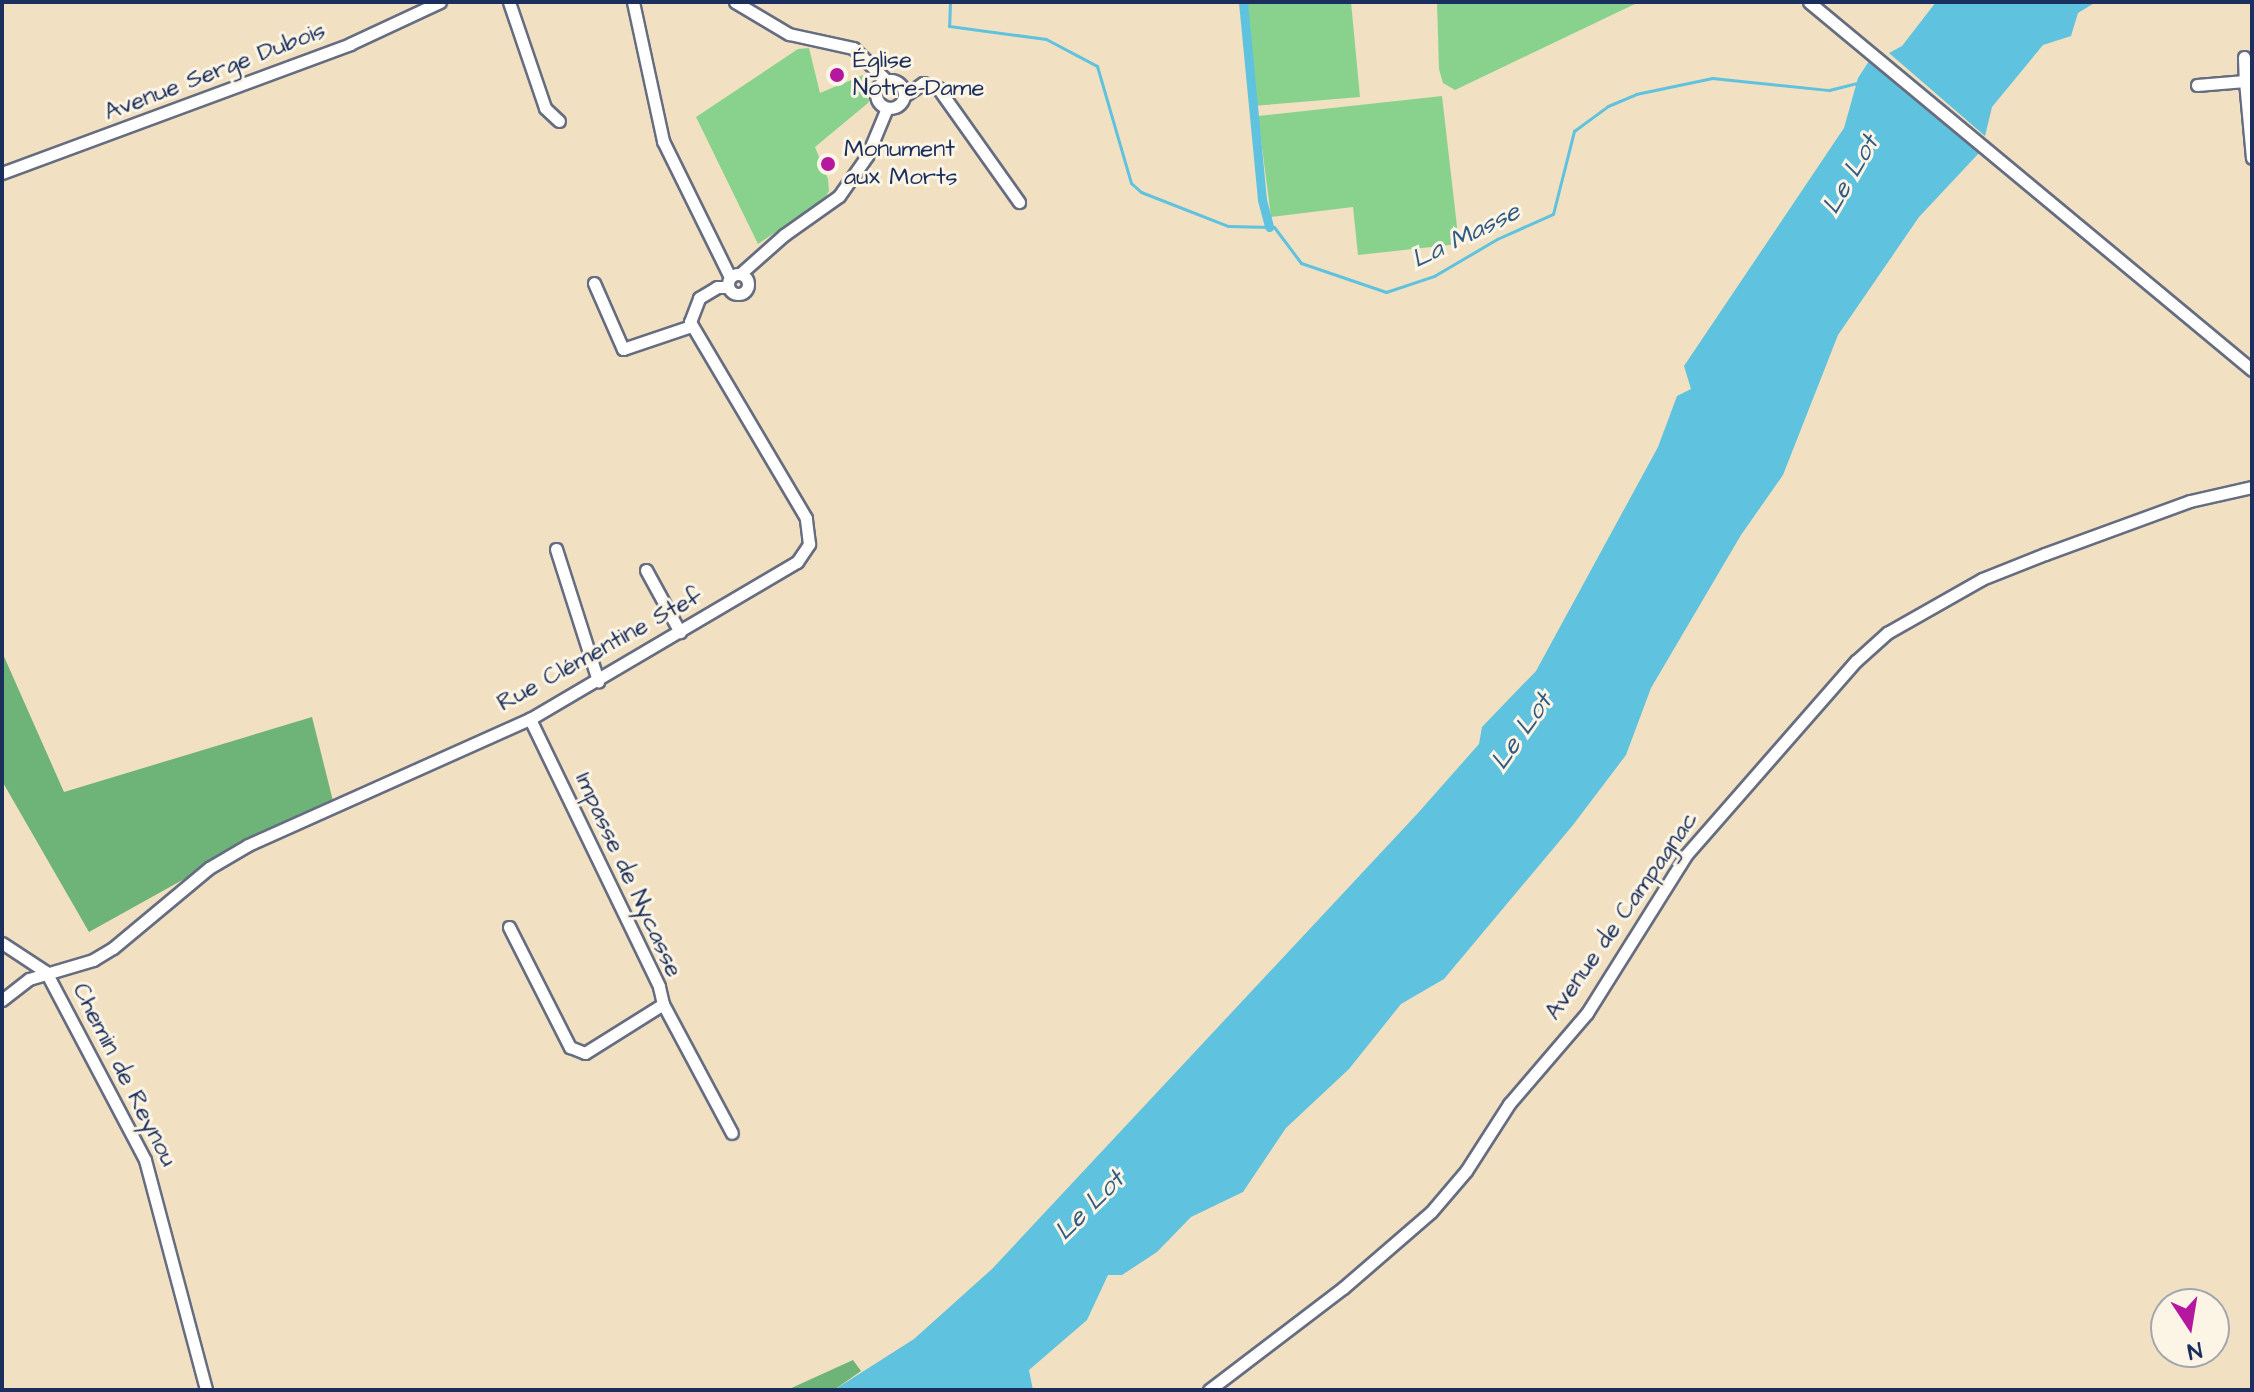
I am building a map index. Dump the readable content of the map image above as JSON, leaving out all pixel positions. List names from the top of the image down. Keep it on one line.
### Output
{"streets":{"street":["Avenue Serge Dubois","Rue Clémentine Stef","Impasse de Nycasse","Avenue de Campagnac","Chemin de Reynou"]},"crossings":[["Rue Clémentine Stef","Impasse de Nycasse"],["Rue Clémentine Stef","Chemin de Reynou"]],"water":["Le Lot","La Masse"],"places":["Église Notre-Dame","Monument aux Morts"],"north":"bottom"}
